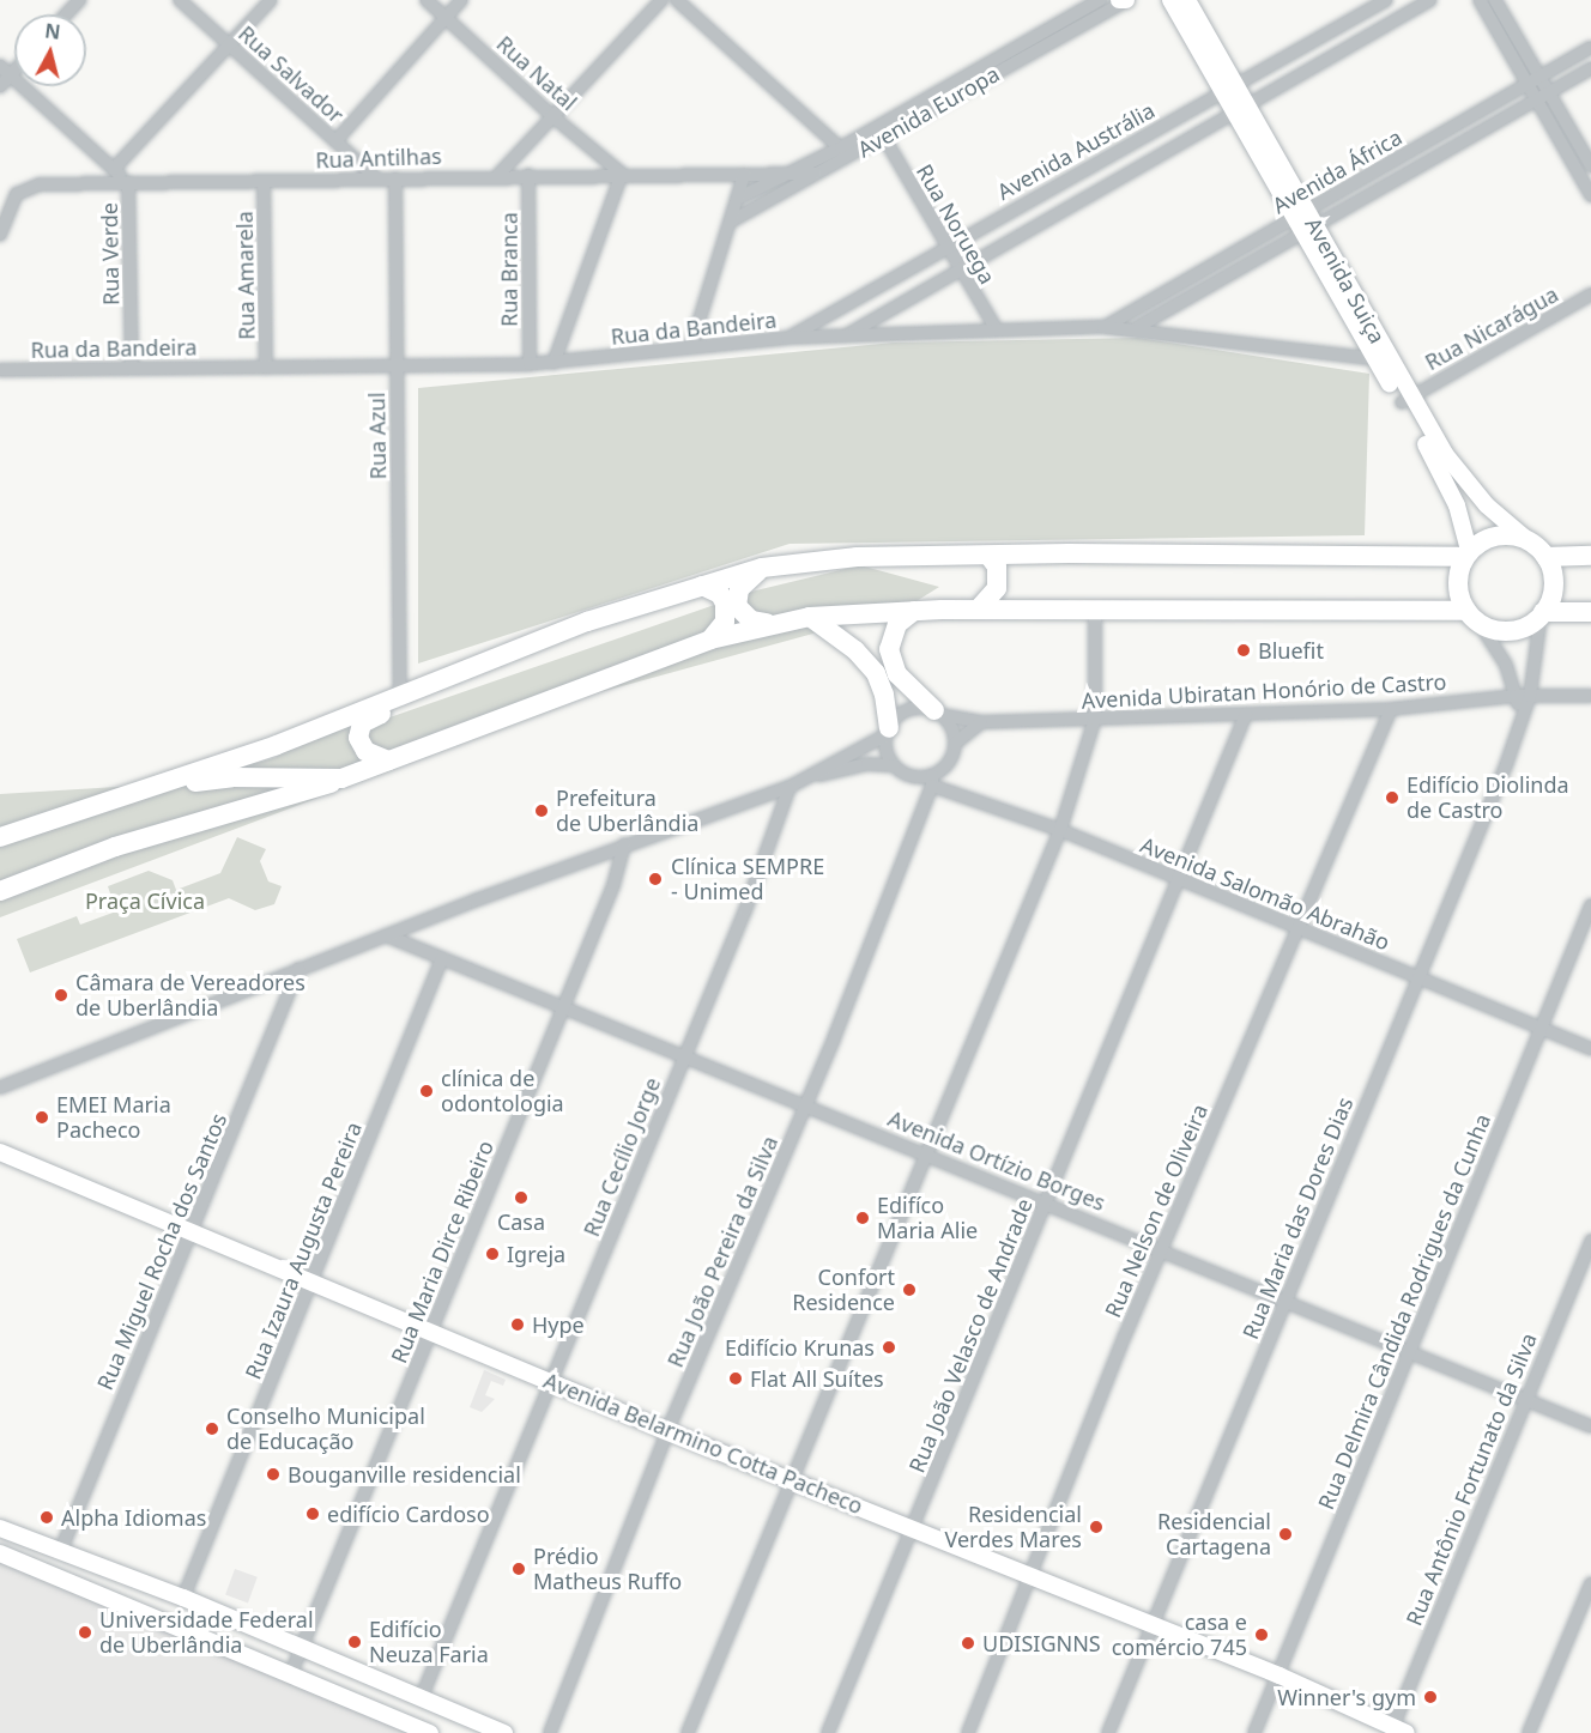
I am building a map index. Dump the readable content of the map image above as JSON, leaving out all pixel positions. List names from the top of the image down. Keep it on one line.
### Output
{"streets":{"main road":["Avenida Suiça","Avenida Belarmino Cotta Pacheco"],"street":["Rua Natal","Rua Salvador","Avenida Europa","Avenida Austrália","Rua Antilhas","Avenida África","Rua Noruega","Rua Verde","Rua Branca","Rua Amarela","Rua da Bandeira","Rua Nicarágua","Rua Azul","Avenida Ubiratan Honório de Castro","Avenida Salomão Abrahão","Rua Cecílio Jorge","Avenida Ortízio Borges","Rua Nelson de Oliveira","Rua Maria das Dores Dias","Rua Izaura Augusta Pereira","Rua Miguel Rocha dos Santos","Rua Maria Dirce Ribeiro","Rua João Pereira da Silva","Rua Delmira Cândida Rodrigues da Cunha","Rua João Velasco de Andrade","Rua Antônio Fortunato da Silva"]},"crossings":[["Rua Natal","Rua Antilhas"],["Rua Salvador","Rua Antilhas"],["Avenida Europa","Rua Antilhas"],["Avenida Europa","Rua Noruega"],["Avenida Austrália","Rua Noruega"],["Avenida Austrália","Avenida Suiça"],["Avenida Austrália","Rua da Bandeira"],["Rua Antilhas","Rua Verde"],["Rua Antilhas","Rua Branca"],["Rua Antilhas","Rua Amarela"],["Rua Antilhas","Rua Azul"],["Avenida África","Avenida Suiça"],["Avenida África","Rua da Bandeira"],["Rua Noruega","Rua da Bandeira"],["Rua Verde","Rua da Bandeira"],["Rua Branca","Rua da Bandeira"],["Rua Amarela","Rua da Bandeira"],["Avenida Suiça","Rua da Bandeira"],["Avenida Suiça","Rua Nicarágua"],["Avenida Suiça","Rua Maria das Dores Dias"],["Rua da Bandeira","Rua Azul"],["Avenida Ubiratan Honório de Castro","Avenida Salomão Abrahão"],["Avenida Ubiratan Honório de Castro","Rua Nelson de Oliveira"],["Avenida Ubiratan Honório de Castro","Rua Maria das Dores Dias"],["Avenida Ubiratan Honório de Castro","Rua João Pereira da Silva"],["Avenida Ubiratan Honório de Castro","Rua João Velasco de Andrade"],["Avenida Salomão Abrahão","Rua Nelson de Oliveira"],["Avenida Salomão Abrahão","Rua Maria das Dores Dias"],["Avenida Salomão Abrahão","Rua João Pereira da Silva"],["Avenida Salomão Abrahão","Rua Delmira Cândida Rodrigues da Cunha"],["Avenida Salomão Abrahão","Rua João Velasco de Andrade"],["Rua Cecílio Jorge","Avenida Ortízio Borges"],["Rua Cecílio Jorge","Avenida Belarmino Cotta Pacheco"],["Avenida Ortízio Borges","Rua Nelson de Oliveira"],["Avenida Ortízio Borges","Rua Maria das Dores Dias"],["Avenida Ortízio Borges","Rua Izaura Augusta Pereira"],["Avenida Ortízio Borges","Rua Maria Dirce Ribeiro"],["Avenida Ortízio Borges","Rua João Pereira da Silva"],["Avenida Ortízio Borges","Rua Delmira Cândida Rodrigues da Cunha"],["Avenida Ortízio Borges","Rua João Velasco de Andrade"],["Avenida Ortízio Borges","Rua Antônio Fortunato da Silva"],["Rua Nelson de Oliveira","Avenida Belarmino Cotta Pacheco"],["Rua Maria das Dores Dias","Avenida Belarmino Cotta Pacheco"],["Rua Izaura Augusta Pereira","Avenida Belarmino Cotta Pacheco"],["Rua Miguel Rocha dos Santos","Avenida Belarmino Cotta Pacheco"],["Rua Maria Dirce Ribeiro","Avenida Belarmino Cotta Pacheco"],["Rua João Pereira da Silva","Avenida Belarmino Cotta Pacheco"],["Rua Delmira Cândida Rodrigues da Cunha","Avenida Belarmino Cotta Pacheco"],["Rua João Velasco de Andrade","Avenida Belarmino Cotta Pacheco"],["Avenida Belarmino Cotta Pacheco","Rua Antônio Fortunato da Silva"]],"parks":["Praça Cívica"],"places":["Bluefit","Edifício Diolinda de Castro","Prefeitura de Uberlândia","Clínica SEMPRE - Unimed","Câmara de Vereadores de Uberlândia","clínica de odontologia","EMEI Maria Pacheco","Casa","Edifíco Maria Alie","Igreja","Confort Residence","Hype","Edifício Krunas","Flat All Suítes","Conselho Municipal de Educação","Bouganville residencial","edifício Cardoso","Alpha Idiomas","Residencial Verdes Mares","Residencial Cartagena","Prédio Matheus Ruffo","Universidade Federal de Uberlândia","casa e comércio 745","Edifício Neuza Faria","UDISIGNNS","Winner's gym"],"north":"top"}
